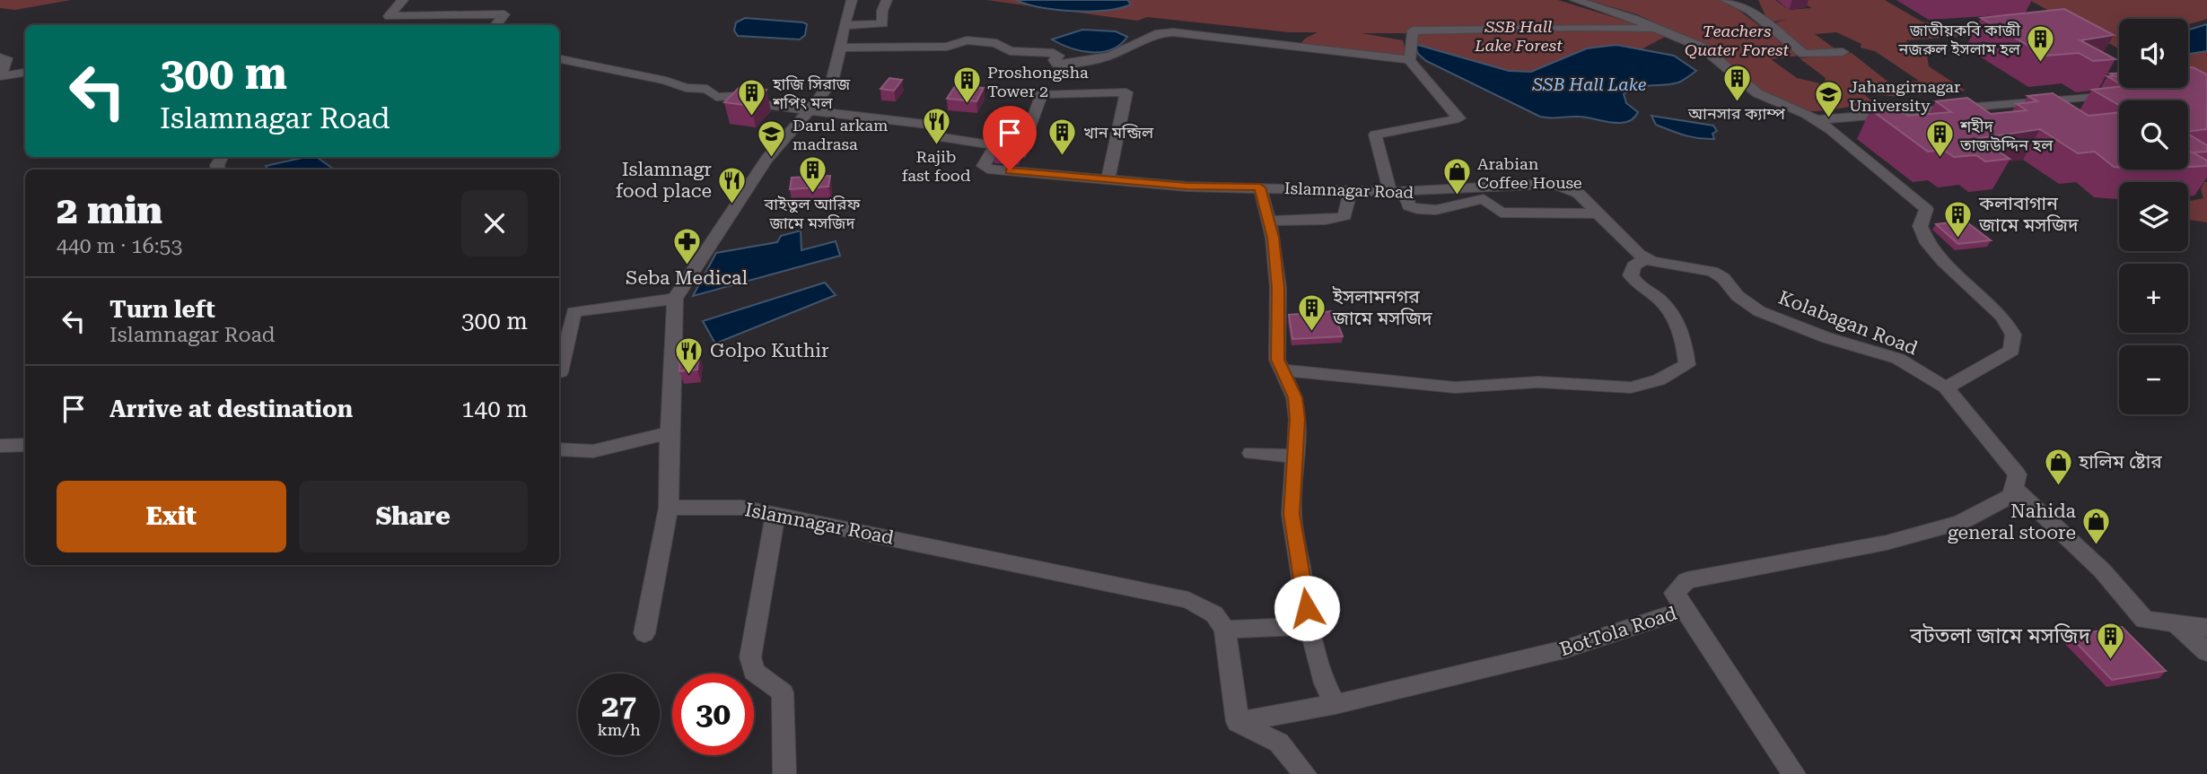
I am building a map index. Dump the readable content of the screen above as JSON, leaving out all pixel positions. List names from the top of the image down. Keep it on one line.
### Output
{"streets":{"street":["Islamnagar Road","Kolabagan Road","BotTola Road"]},"crossings":[["Islamnagar Road","Kolabagan Road"]],"water":["SSB Hall Lake"],"parks":["SSB Hall Lake Forest","Teachers Quater Forest"],"places":{"building":["জাতীয়কবি কাজী নজরুল ইসলাম হল","আনসার ক্যাম্প","Proshongsha Tower 2","হাজি সিরাজ শপিং মল","খান মন্জিল","শহীদ তাজউদ্দিন হল","বাইতুল আরিফ জামে মসজিদ","কলাবাগান জামে মসজিদ","ইসলামনগর জামে মসজিদ","বটতলা জামে মসজিদ"],"school or university":["Jahangirnagar University","Darul arkam madrasa"],"restaurant":["Rajib fast food","Islamnagr food place","Golpo Kuthir"],"shop":["Arabian Coffee House","হালিম ষ্টোর","Nahida general stoore"],"pharmacy":["Seba Medical"]},"page":{"map_buttons":["+","−"],"turn":["300 m","Islamnagar Road"],"heading":["2 min","440 m · 16:53"],"list":[{"name":"Turn left","note":"Islamnagar Road","value":"300 m"},{"name":"Arrive at destination","value":"140 m"}],"buttons":["Exit","Share"],"speed":"27 km/h","limit":"30"}}
